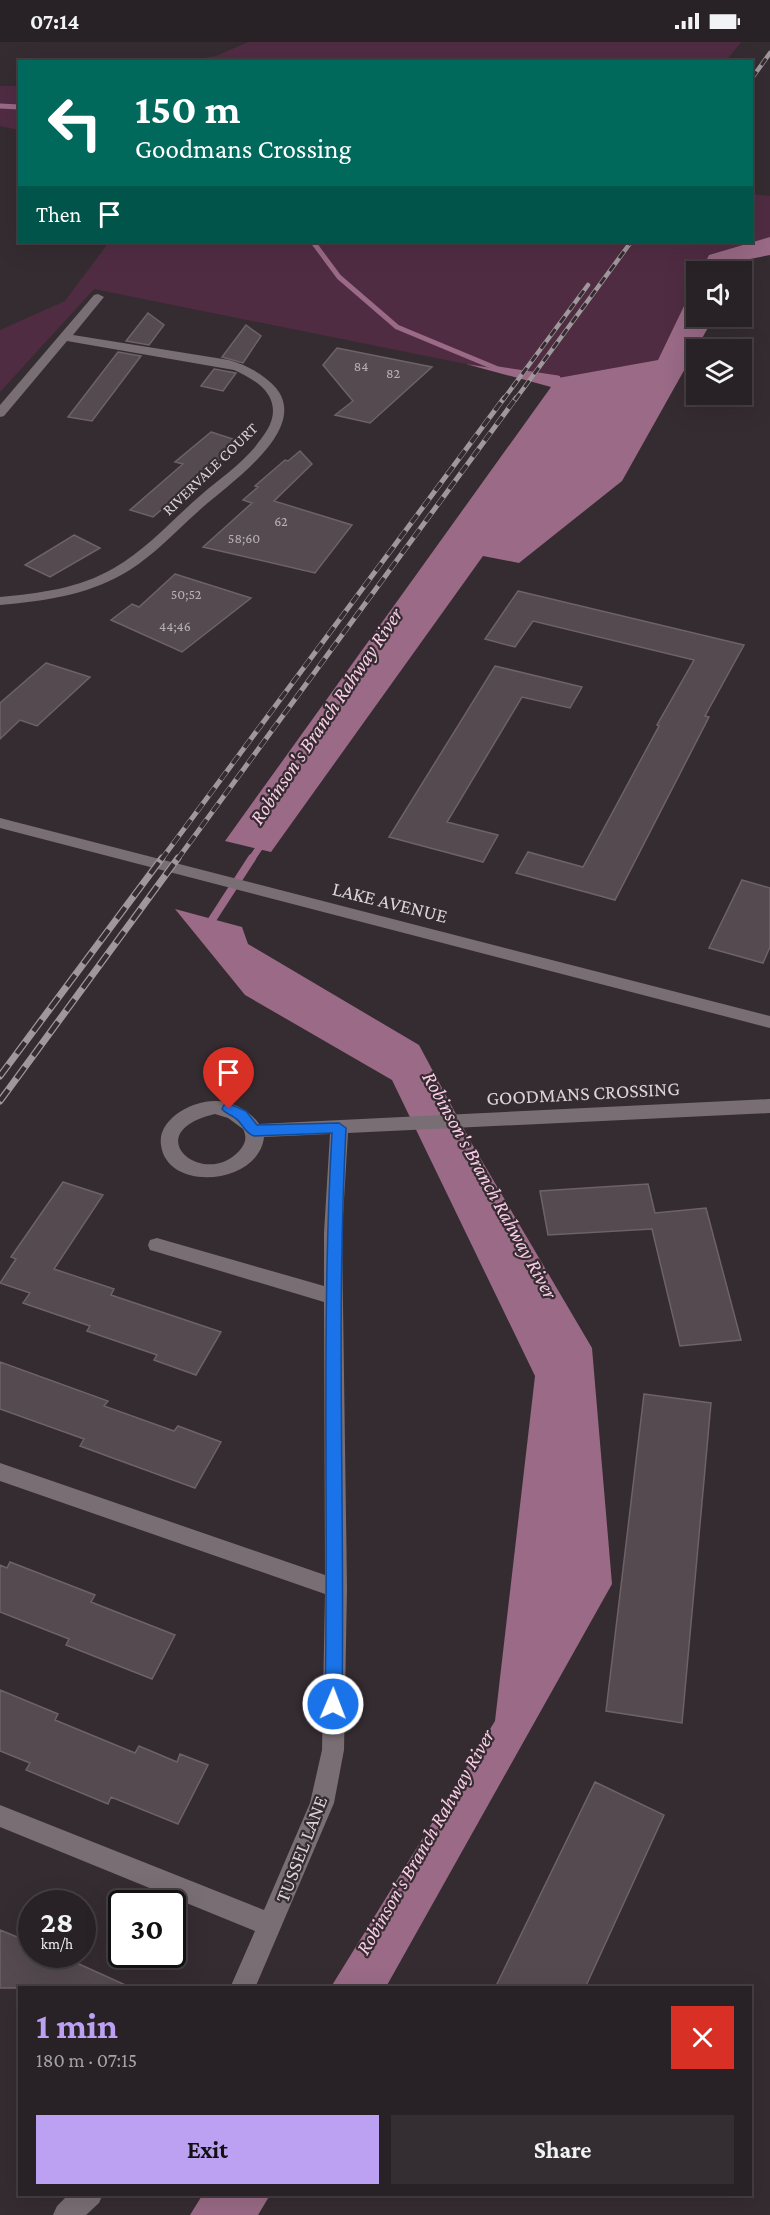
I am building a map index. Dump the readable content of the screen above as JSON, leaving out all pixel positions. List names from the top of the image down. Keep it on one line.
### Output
{"streets":{"street":["RIVERVALE COURT","LAKE AVENUE","GOODMANS CROSSING","TUSSEL LANE"]},"crossings":[["GOODMANS CROSSING","TUSSEL LANE"]],"water":["Robinson's Branch Rahway River"],"house_numbers":["84","82","62","58;60","50;52","44;46"],"page":{"status":"07:14","turn":["150 m","Goodmans Crossing"],"then":"Then","speed":"28 km/h","limit":"30","heading":["1 min","180 m · 07:15"],"buttons":["Exit","Share"]}}
